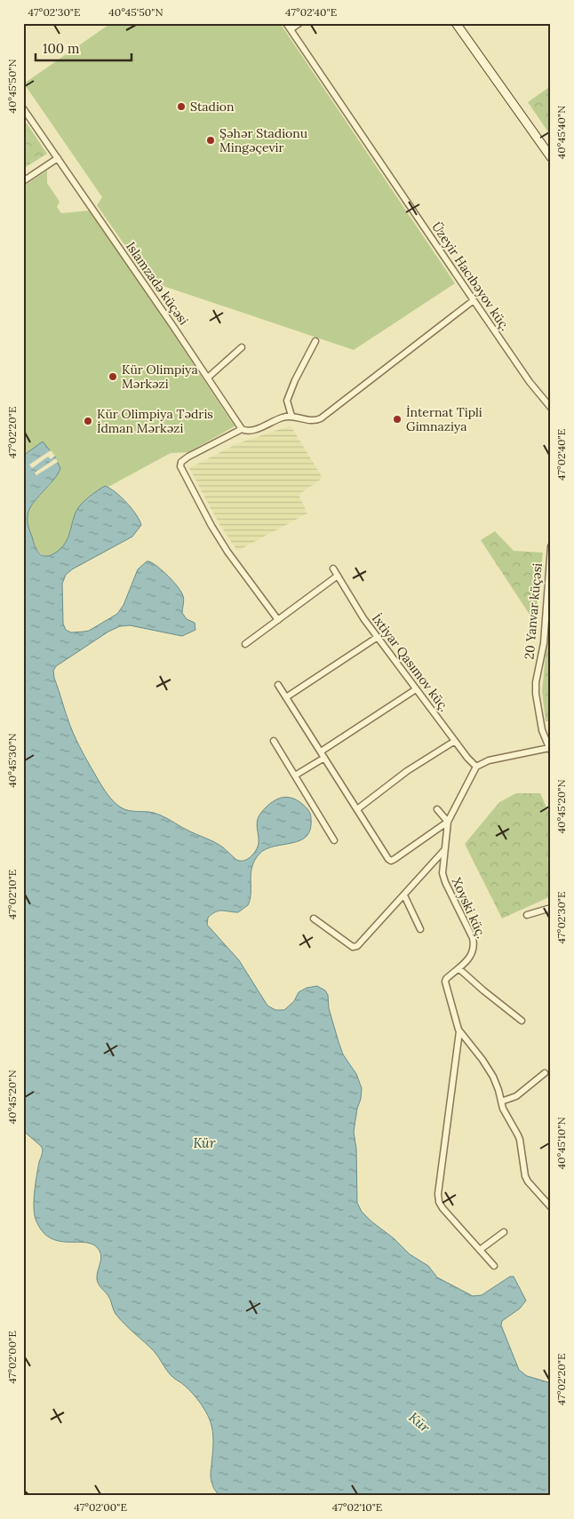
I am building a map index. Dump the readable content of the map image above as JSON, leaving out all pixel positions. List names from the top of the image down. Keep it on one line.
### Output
{"streets":{"street":["Üzeyir Hacıbəyov küç.","Islamzadə küçəsi","20 Yanvar küçəsi","İxtiyar Qasımov küç.","Xoyski küç."]},"crossings":[["İxtiyar Qasımov küç.","Xoyski küç."]],"water":["Kür"],"places":["Stadion","Şəhər Stadionu Mingəçevir","Kür Olimpiya Mərkəzi","İnternat Tipli Gimnaziya","Kür Olimpiya Tədris İdman Mərkəzi"],"scale_bar":"100 m","coordinates":["47°02'30\"E","40°45'50\"N","47°02'40\"E","40°45'40\"N","47°02'20\"E","40°45'30\"N","40°45'20\"N","47°02'10\"E","40°45'10\"N","47°02'00\"E"]}
